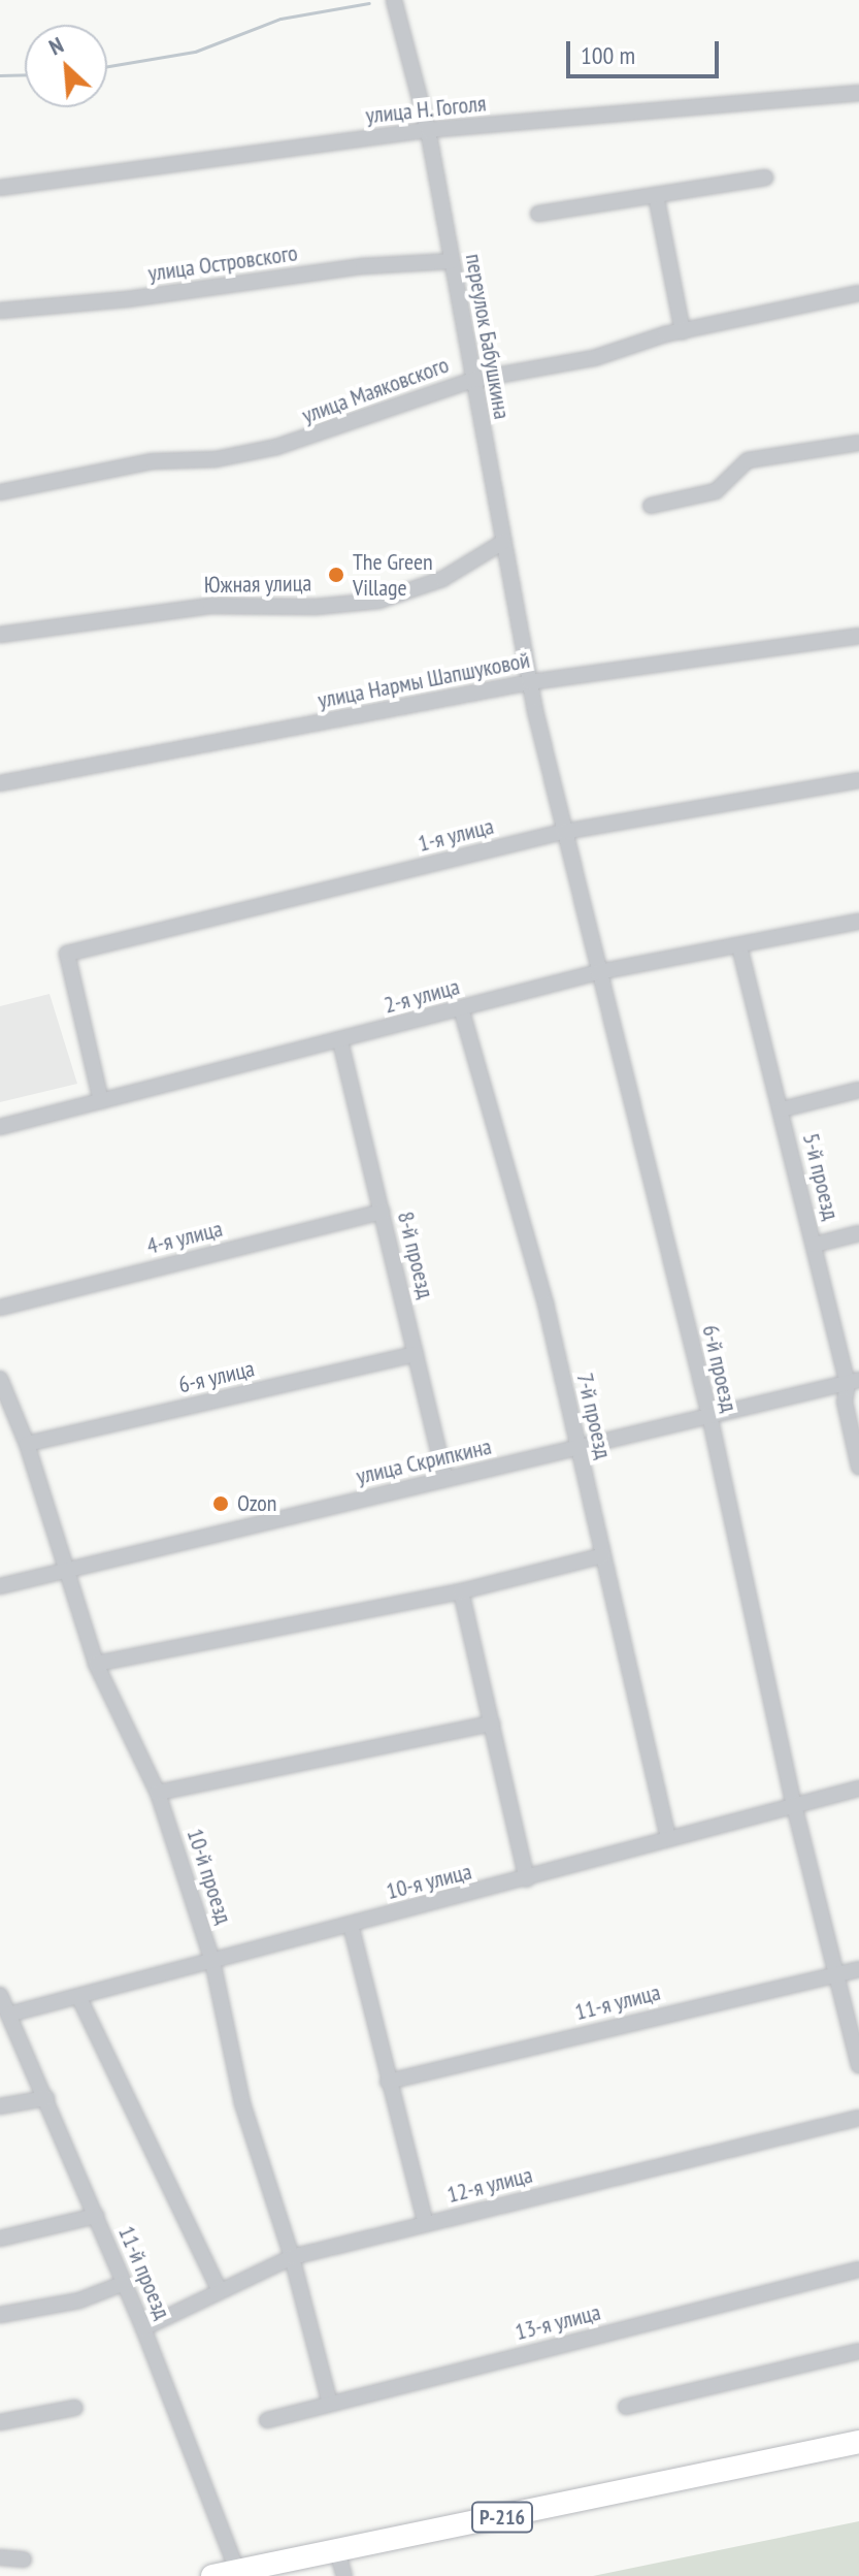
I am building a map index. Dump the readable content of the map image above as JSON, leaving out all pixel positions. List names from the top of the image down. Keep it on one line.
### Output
{"streets":{"highway":["Р-216"],"street":["улица Н. Гоголя","улица Островского","переулок Бабушкина","улица Маяковского","Южная улица","улица Нармы Шапшуковой","1-я улица","2-я улица","5-й проезд","4-я улица","8-й проезд","6-й проезд","6-я улица","7-й проезд","улица Скрипкина","10-й проезд","10-я улица","11-я улица","12-я улица","11-й проезд","13-я улица"]},"crossings":[["улица Н. Гоголя","переулок Бабушкина"],["улица Островского","переулок Бабушкина"],["переулок Бабушкина","улица Маяковского"],["переулок Бабушкина","Южная улица"],["переулок Бабушкина","улица Нармы Шапшуковой"],["переулок Бабушкина","6-й проезд"],["улица Нармы Шапшуковой","6-й проезд"],["1-я улица","2-я улица"],["1-я улица","6-й проезд"],["2-я улица","5-й проезд"],["2-я улица","8-й проезд"],["2-я улица","6-й проезд"],["2-я улица","7-й проезд"],["5-й проезд","улица Скрипкина"],["4-я улица","8-й проезд"],["8-й проезд","6-я улица"],["8-й проезд","улица Скрипкина"],["6-й проезд","улица Скрипкина"],["6-й проезд","10-я улица"],["6-й проезд","11-я улица"],["6-я улица","10-й проезд"],["7-й проезд","улица Скрипкина"],["7-й проезд","10-я улица"],["улица Скрипкина","10-й проезд"],["10-й проезд","10-я улица"],["10-й проезд","12-я улица"],["10-й проезд","13-я улица"],["10-я улица","11-й проезд"],["12-я улица","11-й проезд"],["11-й проезд","Р-216"]],"places":["The Green Village","Ozon"],"scale_bar":"100 m","north":"top left"}
